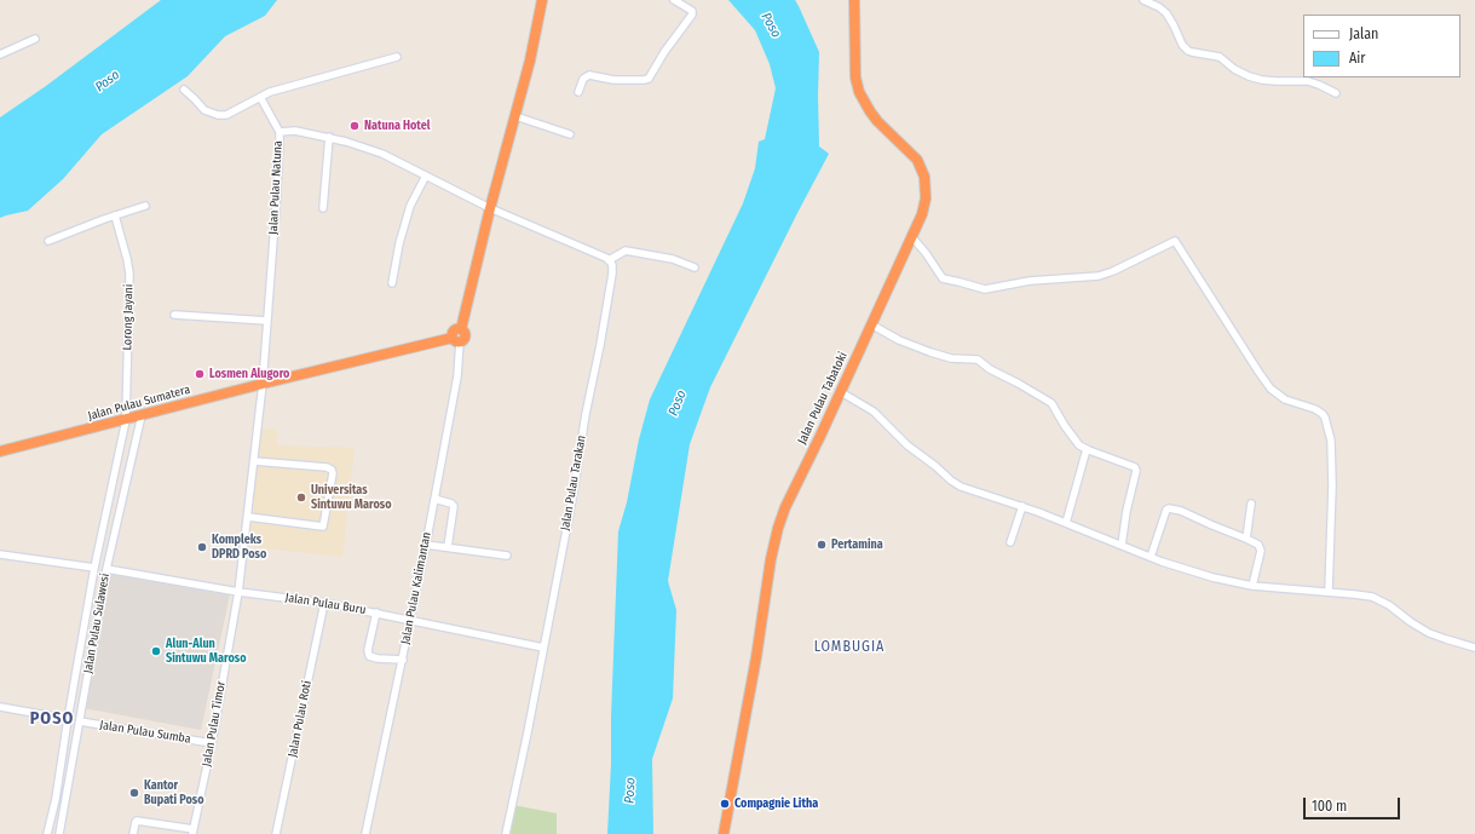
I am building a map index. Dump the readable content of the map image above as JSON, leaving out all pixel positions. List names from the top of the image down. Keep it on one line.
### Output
{"streets":{"highway":["Jalan Pulau Tabatoki","Jalan Pulau Sumatera"],"street":["Jalan Pulau Natuna","Lorong Jayani","Jalan Pulau Tarakan","Jalan Pulau Kalimantan","Jalan Pulau Buru","Jalan Pulau Sulawesi","Jalan Pulau Roti","Jalan Pulau Timor","Jalan Pulau Sumba"]},"crossings":[["Jalan Pulau Natuna","Jalan Pulau Sumatera"],["Jalan Pulau Natuna","Jalan Pulau Timor"],["Lorong Jayani","Jalan Pulau Sumatera"],["Lorong Jayani","Jalan Pulau Sulawesi"],["Jalan Pulau Sumatera","Jalan Pulau Kalimantan"],["Jalan Pulau Sumatera","Jalan Pulau Sulawesi"],["Jalan Pulau Sumatera","Jalan Pulau Timor"],["Jalan Pulau Tarakan","Jalan Pulau Buru"],["Jalan Pulau Kalimantan","Jalan Pulau Buru"],["Jalan Pulau Buru","Jalan Pulau Sulawesi"],["Jalan Pulau Buru","Jalan Pulau Roti"],["Jalan Pulau Buru","Jalan Pulau Timor"],["Jalan Pulau Sulawesi","Jalan Pulau Sumba"],["Jalan Pulau Timor","Jalan Pulau Sumba"]],"districts":["LOMBUGIA","POSO"],"water":["Poso"],"places":["Natuna Hotel","Losmen Alugoro","Universitas Sintuwu Maroso","Pertamina","Kompleks DPRD Poso","Alun-Alun Sintuwu Maroso","Kantor Bupati Poso","Compagnie Litha"],"legend":["Jalan","Air"],"scale_bar":"100 m"}
